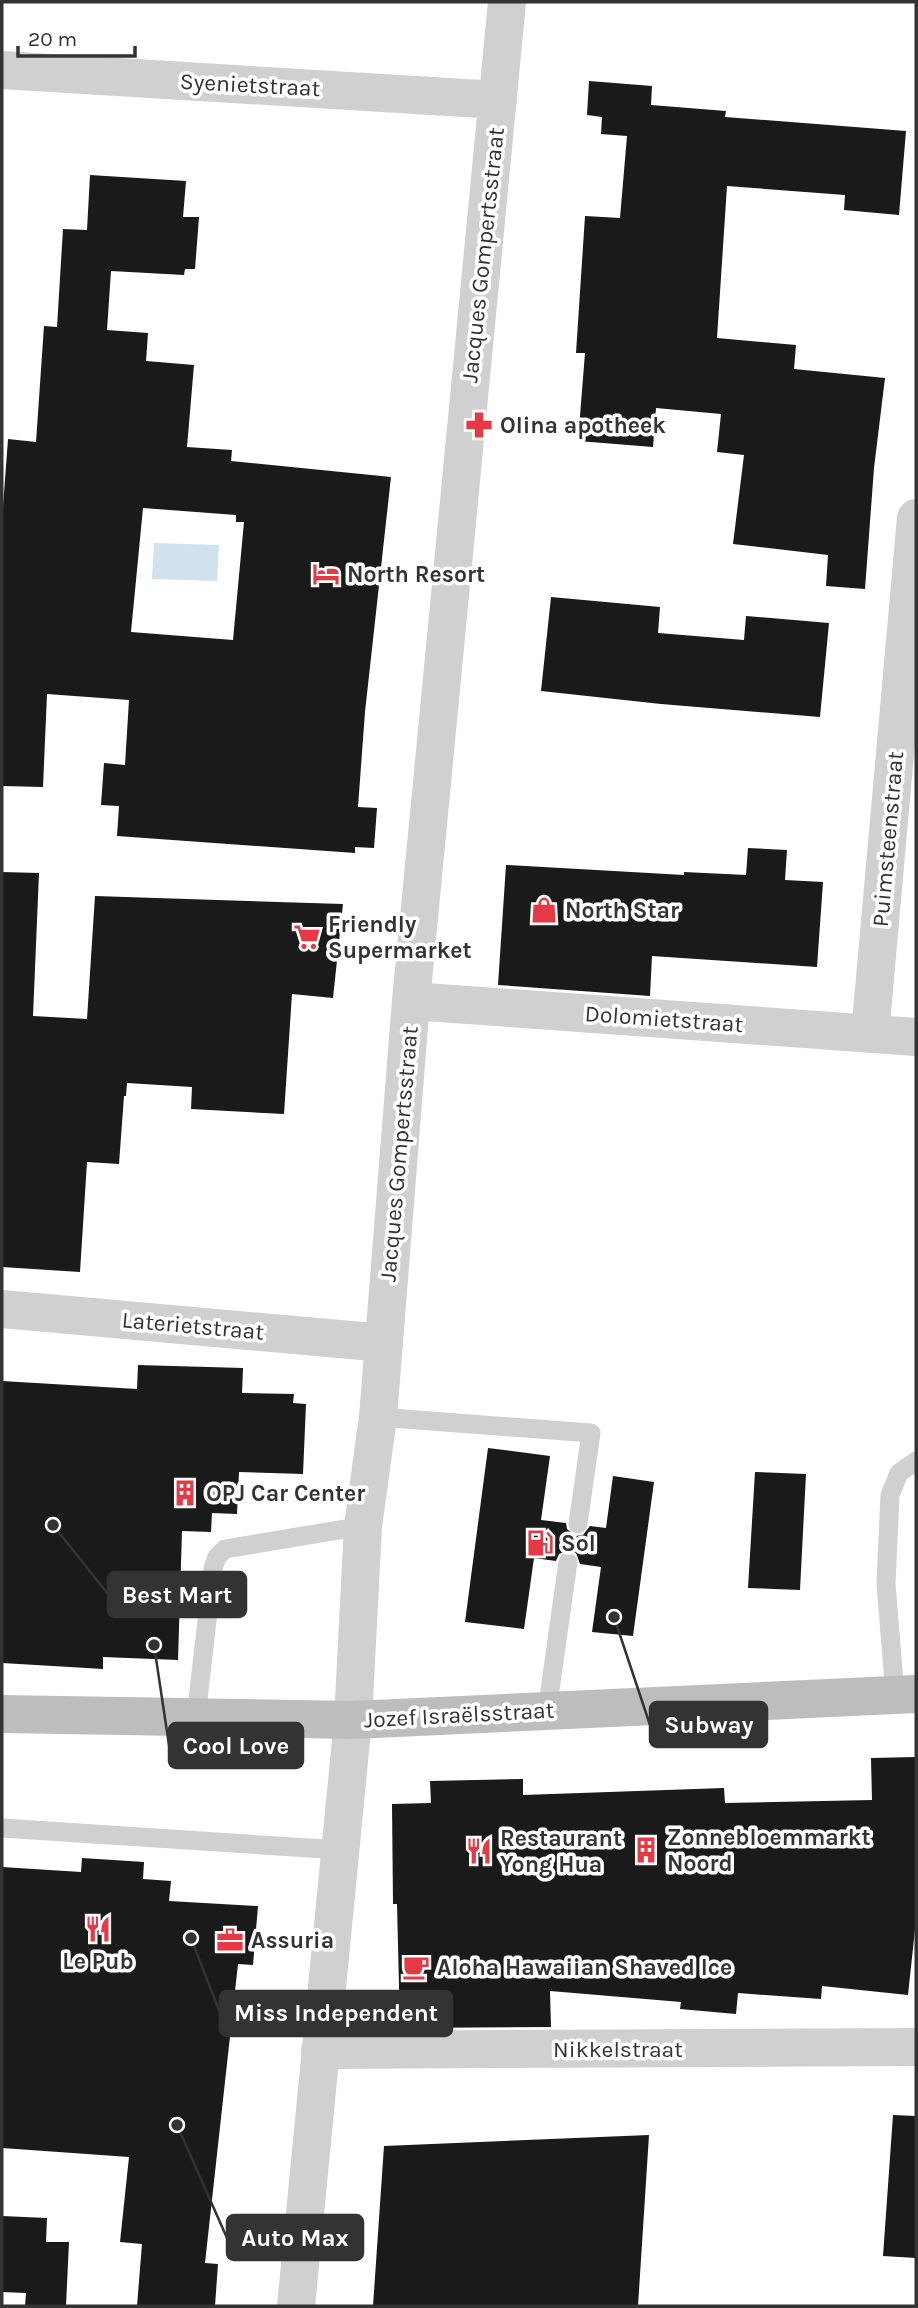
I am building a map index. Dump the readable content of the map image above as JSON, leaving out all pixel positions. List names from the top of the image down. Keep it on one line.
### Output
{"streets":{"street":["Syenietstraat","Jacques Gompertsstraat","Puimsteenstraat","Dolomietstraat","Laterietstraat","Jozef Israëlsstraat","Nikkelstraat"]},"crossings":[["Syenietstraat","Jacques Gompertsstraat"],["Jacques Gompertsstraat","Dolomietstraat"],["Jacques Gompertsstraat","Laterietstraat"],["Jacques Gompertsstraat","Jozef Israëlsstraat"],["Jacques Gompertsstraat","Nikkelstraat"],["Puimsteenstraat","Dolomietstraat"]],"places":{"pharmacy":["Olina apotheek"],"hotel":["North Resort"],"shop":["North Star"],"supermarket":["Friendly Supermarket"],"building":["OPJ Car Center","Zonnebloemmarkt Noord"],"other":["Best Mart","Subway","Cool Love","Miss Independent","Auto Max"],"fuel station":["Sol"],"restaurant":["Restaurant Yong Hua","Le Pub"],"office":["Assuria"],"cafe":["Aloha Hawaiian Shaved Ice"]},"scale_bar":"20 m"}
